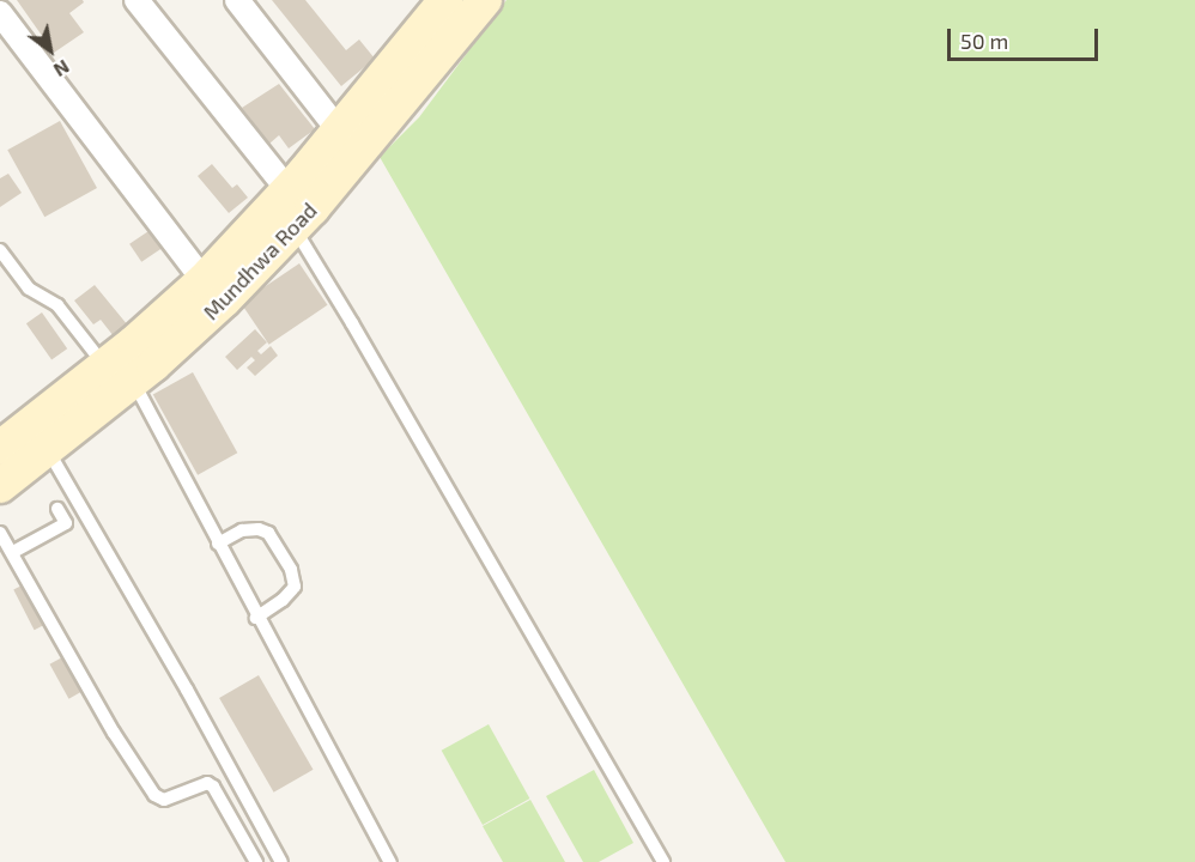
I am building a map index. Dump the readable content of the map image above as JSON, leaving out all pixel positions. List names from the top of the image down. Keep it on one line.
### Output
{"streets":{"main road":["Mundhwa Road"]},"scale_bar":"50 m","north":"bottom right"}
